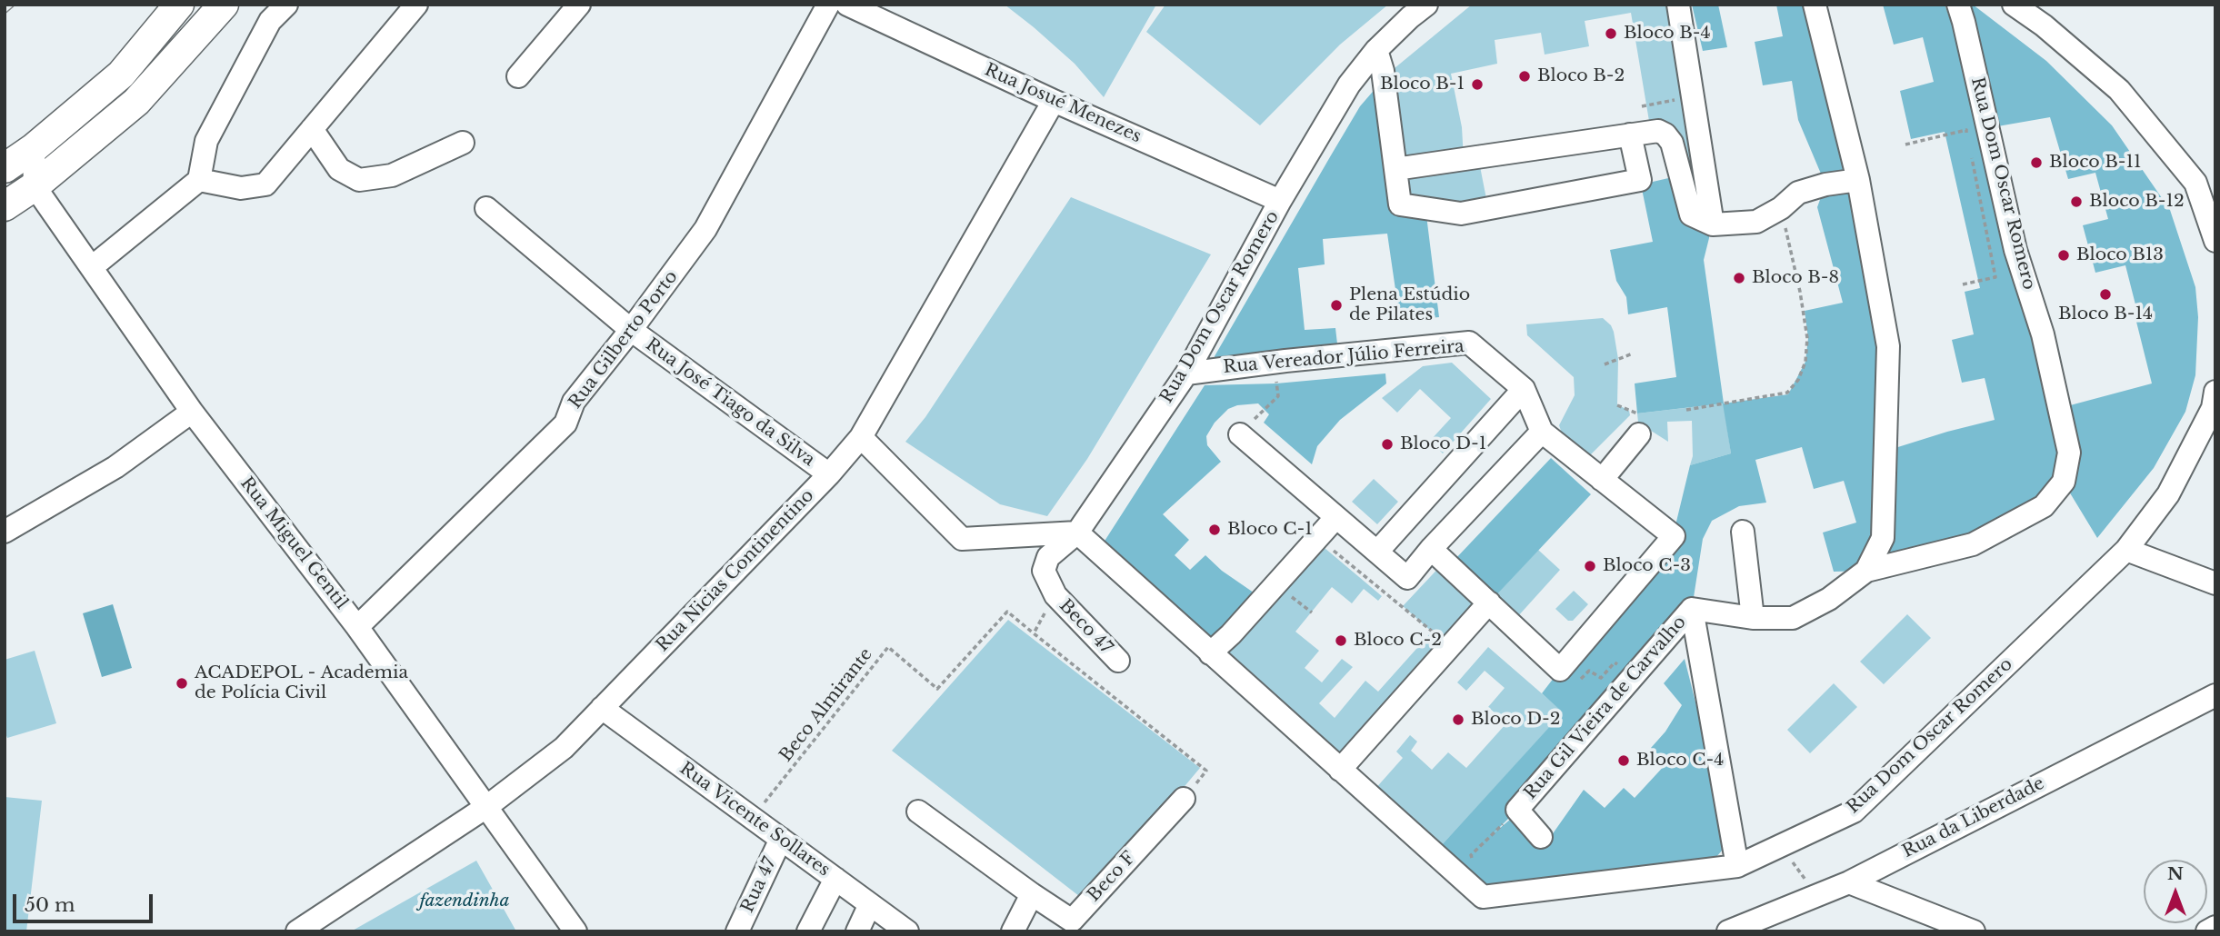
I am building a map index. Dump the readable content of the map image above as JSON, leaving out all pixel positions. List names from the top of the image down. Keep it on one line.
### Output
{"streets":{"street":["Rua Josué Menezes","Rua Dom Oscar Romero","Rua Gilberto Porto","Rua Vereador Júlio Ferreira","Rua José Tiago da Silva","Rua Miguel Gentil","Rua Nicias Continentino","Beco 47","Rua Gil Vieira de Carvalho","Rua da Liberdade","Rua Vicente Sollares","Beco F","Rua 47"],"path":["Beco Almirante"]},"crossings":[["Rua Josué Menezes","Rua Dom Oscar Romero"],["Rua Josué Menezes","Rua Nicias Continentino"],["Rua Dom Oscar Romero","Rua Vereador Júlio Ferreira"],["Rua Dom Oscar Romero","Beco 47"],["Rua Dom Oscar Romero","Rua Gil Vieira de Carvalho"],["Rua Gilberto Porto","Rua José Tiago da Silva"],["Rua Gilberto Porto","Rua Miguel Gentil"],["Rua José Tiago da Silva","Rua Nicias Continentino"],["Rua Miguel Gentil","Rua Nicias Continentino"],["Rua Nicias Continentino","Rua Vicente Sollares"],["Beco Almirante","Rua Vicente Sollares"],["Rua Vicente Sollares","Rua 47"]],"parks":["fazendinha"],"places":["Bloco B-4","Bloco B-2","Bloco B-1","Bloco B-11","Bloco B-12","Bloco B13","Bloco B-8","Bloco B-14","Plena Estúdio de Pilates","Bloco D-1","Bloco C-1","Bloco C-3","Bloco C-2","ACADEPOL - Academia de Polícia Civil","Bloco D-2","Bloco C-4"],"scale_bar":"50 m","north":"top"}
